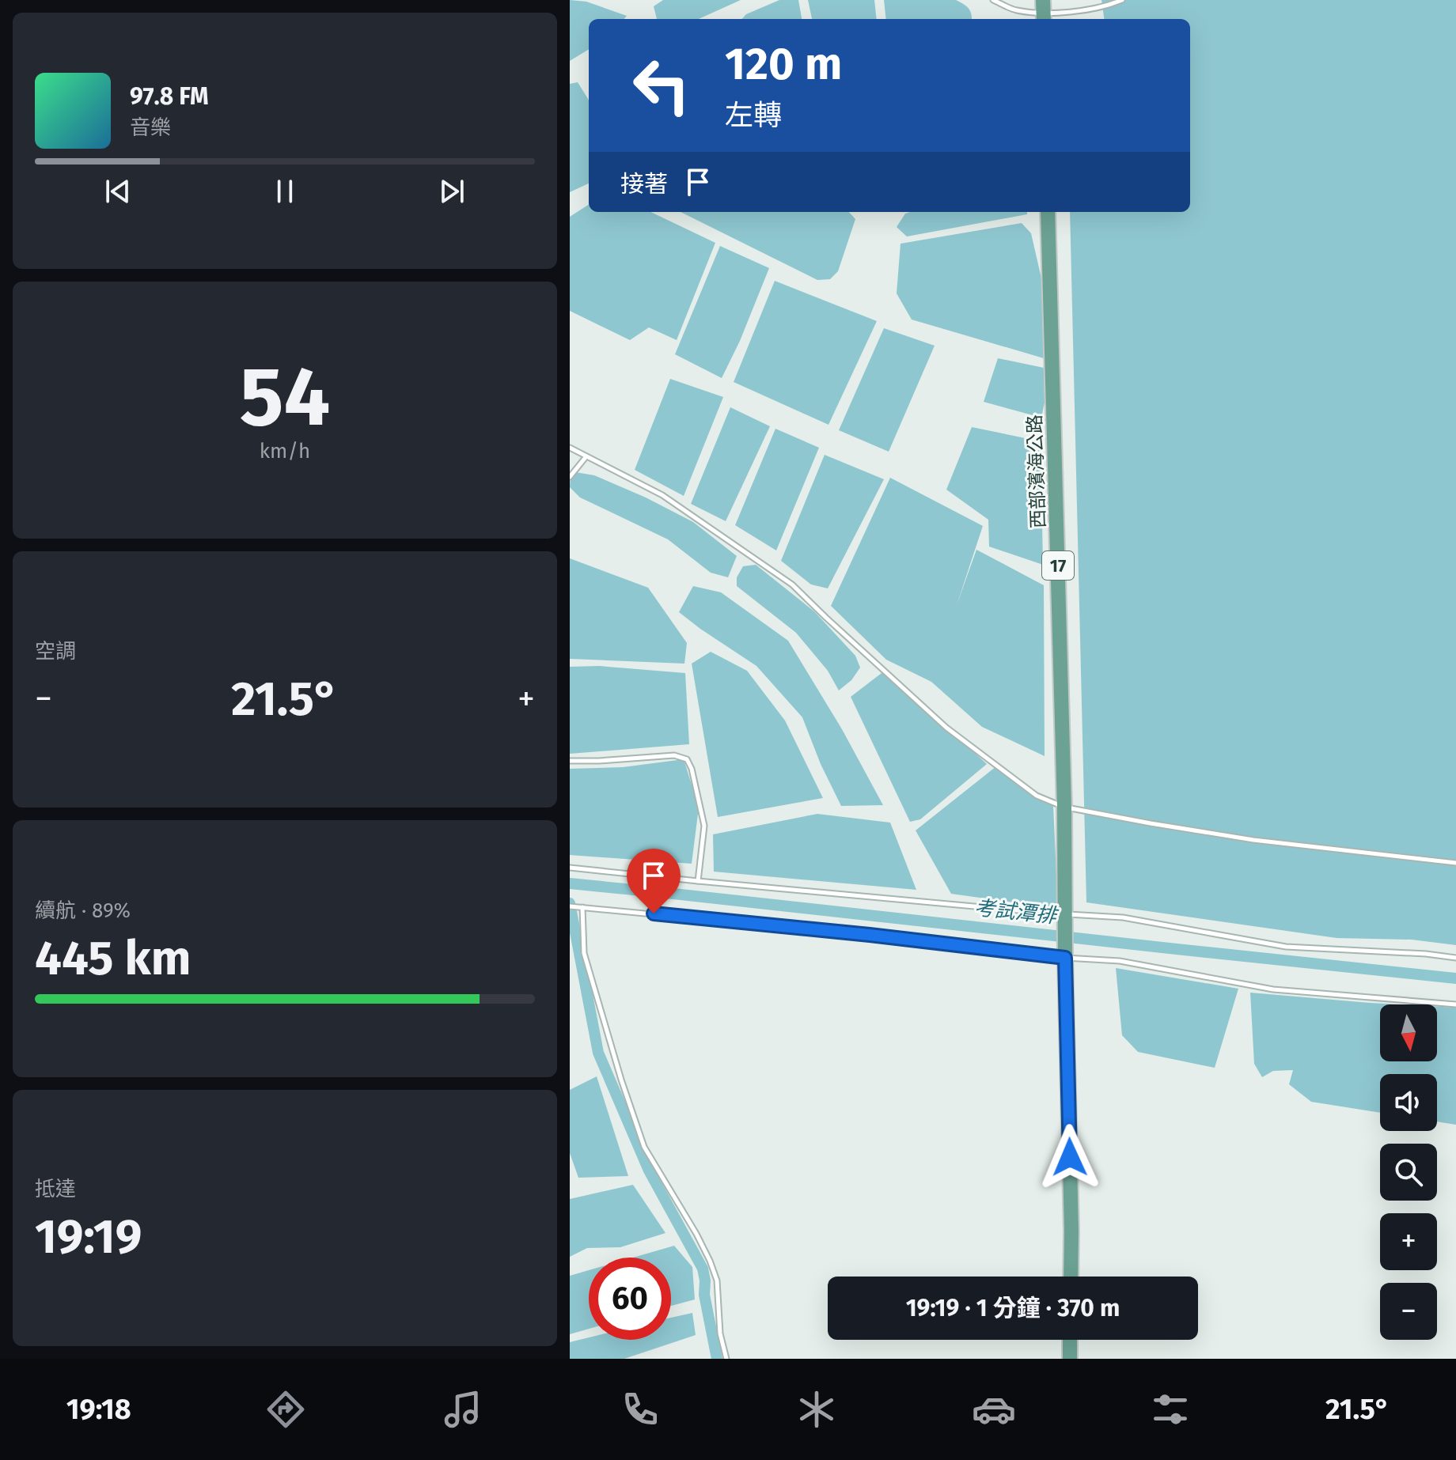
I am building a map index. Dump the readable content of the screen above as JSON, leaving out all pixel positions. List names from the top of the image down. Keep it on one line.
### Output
{"streets":{"main road":["西部濱海公路","17"]},"crossings":[["西部濱海公路","17"]],"water":["考試潭排"],"north":"bottom","page":{"turn":["120 m","左轉"],"song":["97.8 FM","音樂"],"then":"接著","tile":[["54","km/h"],"空調",["續航 · 89%","445 km"],["抵達","19:19"]],"heat":["−","21.5°","+"],"map_buttons":["+","−"],"limit":"60","trip":"19:19 · 1 分鐘 · 370 m","tabs":["19:18","21.5°"]}}
